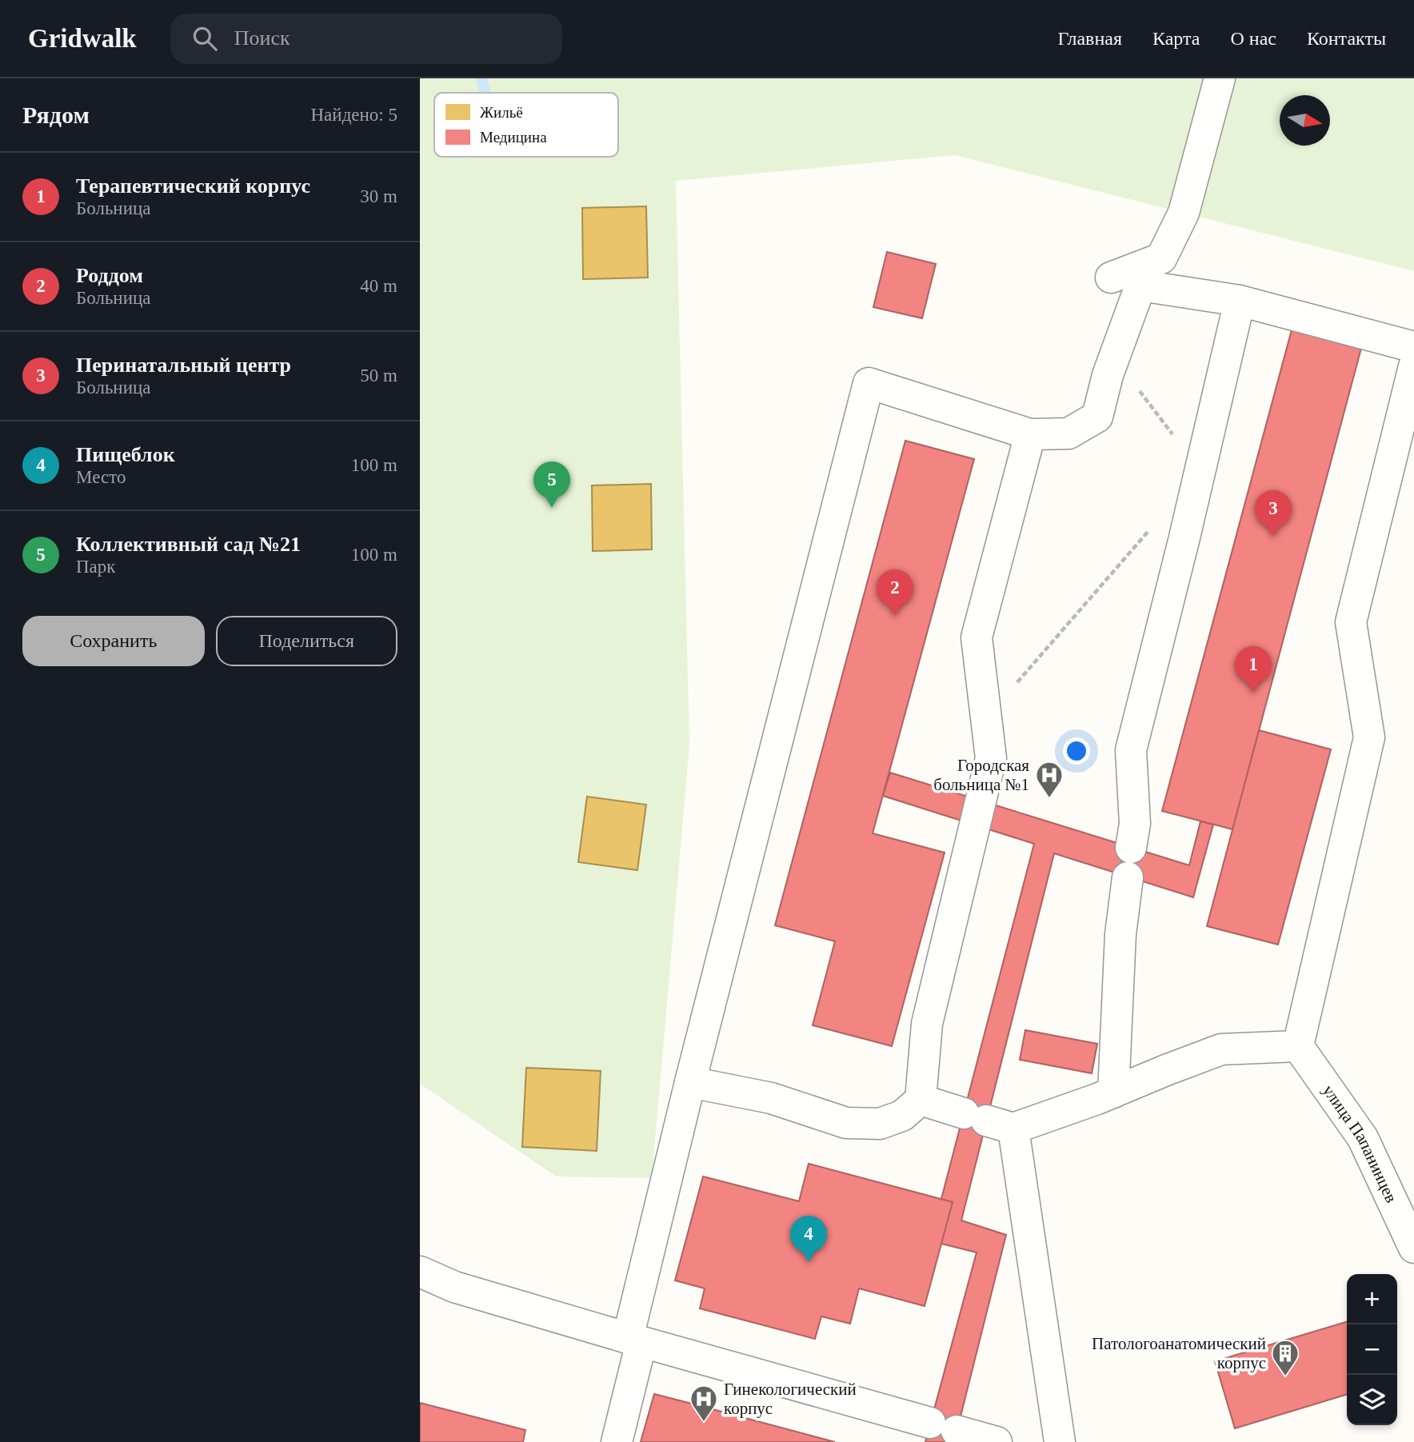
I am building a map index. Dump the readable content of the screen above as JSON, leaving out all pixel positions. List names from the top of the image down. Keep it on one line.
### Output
{"streets":{"street":["улица Папанинцев"]},"places":{"hospital":["Городская больница №1","Гинекологический корпус"],"building":["Патологоанатомический корпус"]},"legend":["Жильё","Медицина"],"north":"right","page":{"header":"Gridwalk","search":"Поиск","nav":["Главная","Карта","О нас","Контакты"],"heading":["Рядом","Найдено: 5"],"list":[{"mark":"1","name":"Терапевтический корпус","note":"Больница","value":"30 m"},{"mark":"2","name":"Роддом","note":"Больница","value":"40 m"},{"mark":"3","name":"Перинатальный центр","note":"Больница","value":"50 m"},{"mark":"4","name":"Пищеблок","note":"Место","value":"100 m"},{"mark":"5","name":"Коллективный сад №21","note":"Парк","value":"100 m"}],"pins":["5","3","2","1","4"],"buttons":["Сохранить","Поделиться"],"map_buttons":["+","−"]}}
